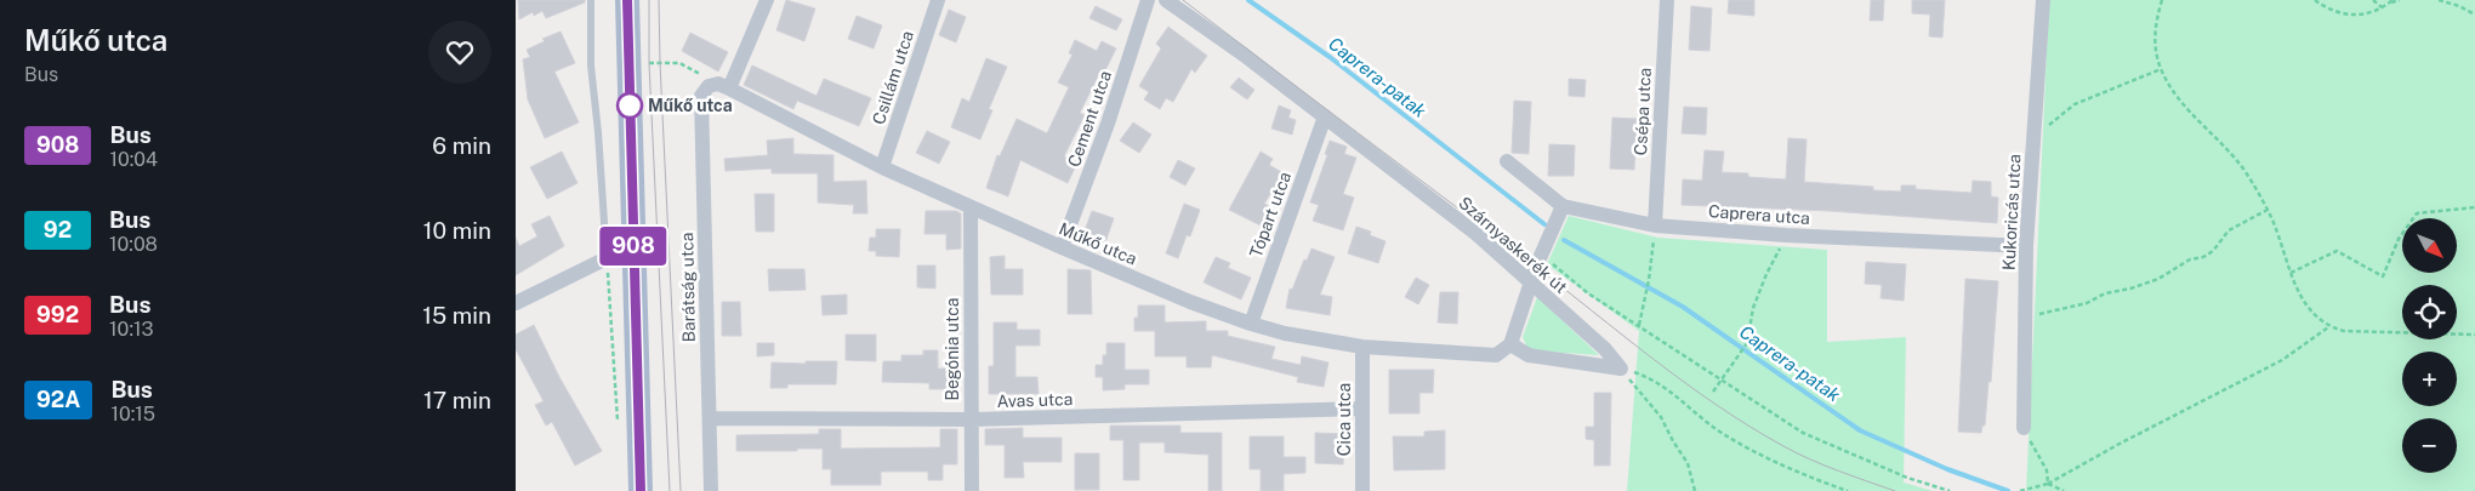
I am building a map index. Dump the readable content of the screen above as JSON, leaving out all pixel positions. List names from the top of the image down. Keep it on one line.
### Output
{"streets":{"street":["Csillám utca","Csépa utca","Cement utca","Kukoricás utca","Tópart utca","Caprera utca","Műkő utca","Szárnyaskerék út","Barátság utca","Begónia utca","Avas utca","Cica utca"]},"crossings":[["Csillám utca","Műkő utca"],["Csépa utca","Caprera utca"],["Cement utca","Műkő utca"],["Kukoricás utca","Caprera utca"],["Tópart utca","Műkő utca"],["Tópart utca","Szárnyaskerék út"],["Műkő utca","Barátság utca"],["Műkő utca","Begónia utca"],["Műkő utca","Cica utca"],["Barátság utca","Avas utca"],["Begónia utca","Avas utca"],["Avas utca","Cica utca"]],"water":["Caprera-patak"],"places":["Műkő utca"],"lines":["bus line 908"],"north":"bottom right","page":{"heading":["Műkő utca","Bus"],"on_map":"908","list":[{"mark":"908","name":"Bus","note":"10:04","value":"6 min"},{"mark":"92","name":"Bus","note":"10:08","value":"10 min"},{"mark":"992","name":"Bus","note":"10:13","value":"15 min"},{"mark":"92A","name":"Bus","note":"10:15","value":"17 min"}],"map_buttons":["+","−"]}}
